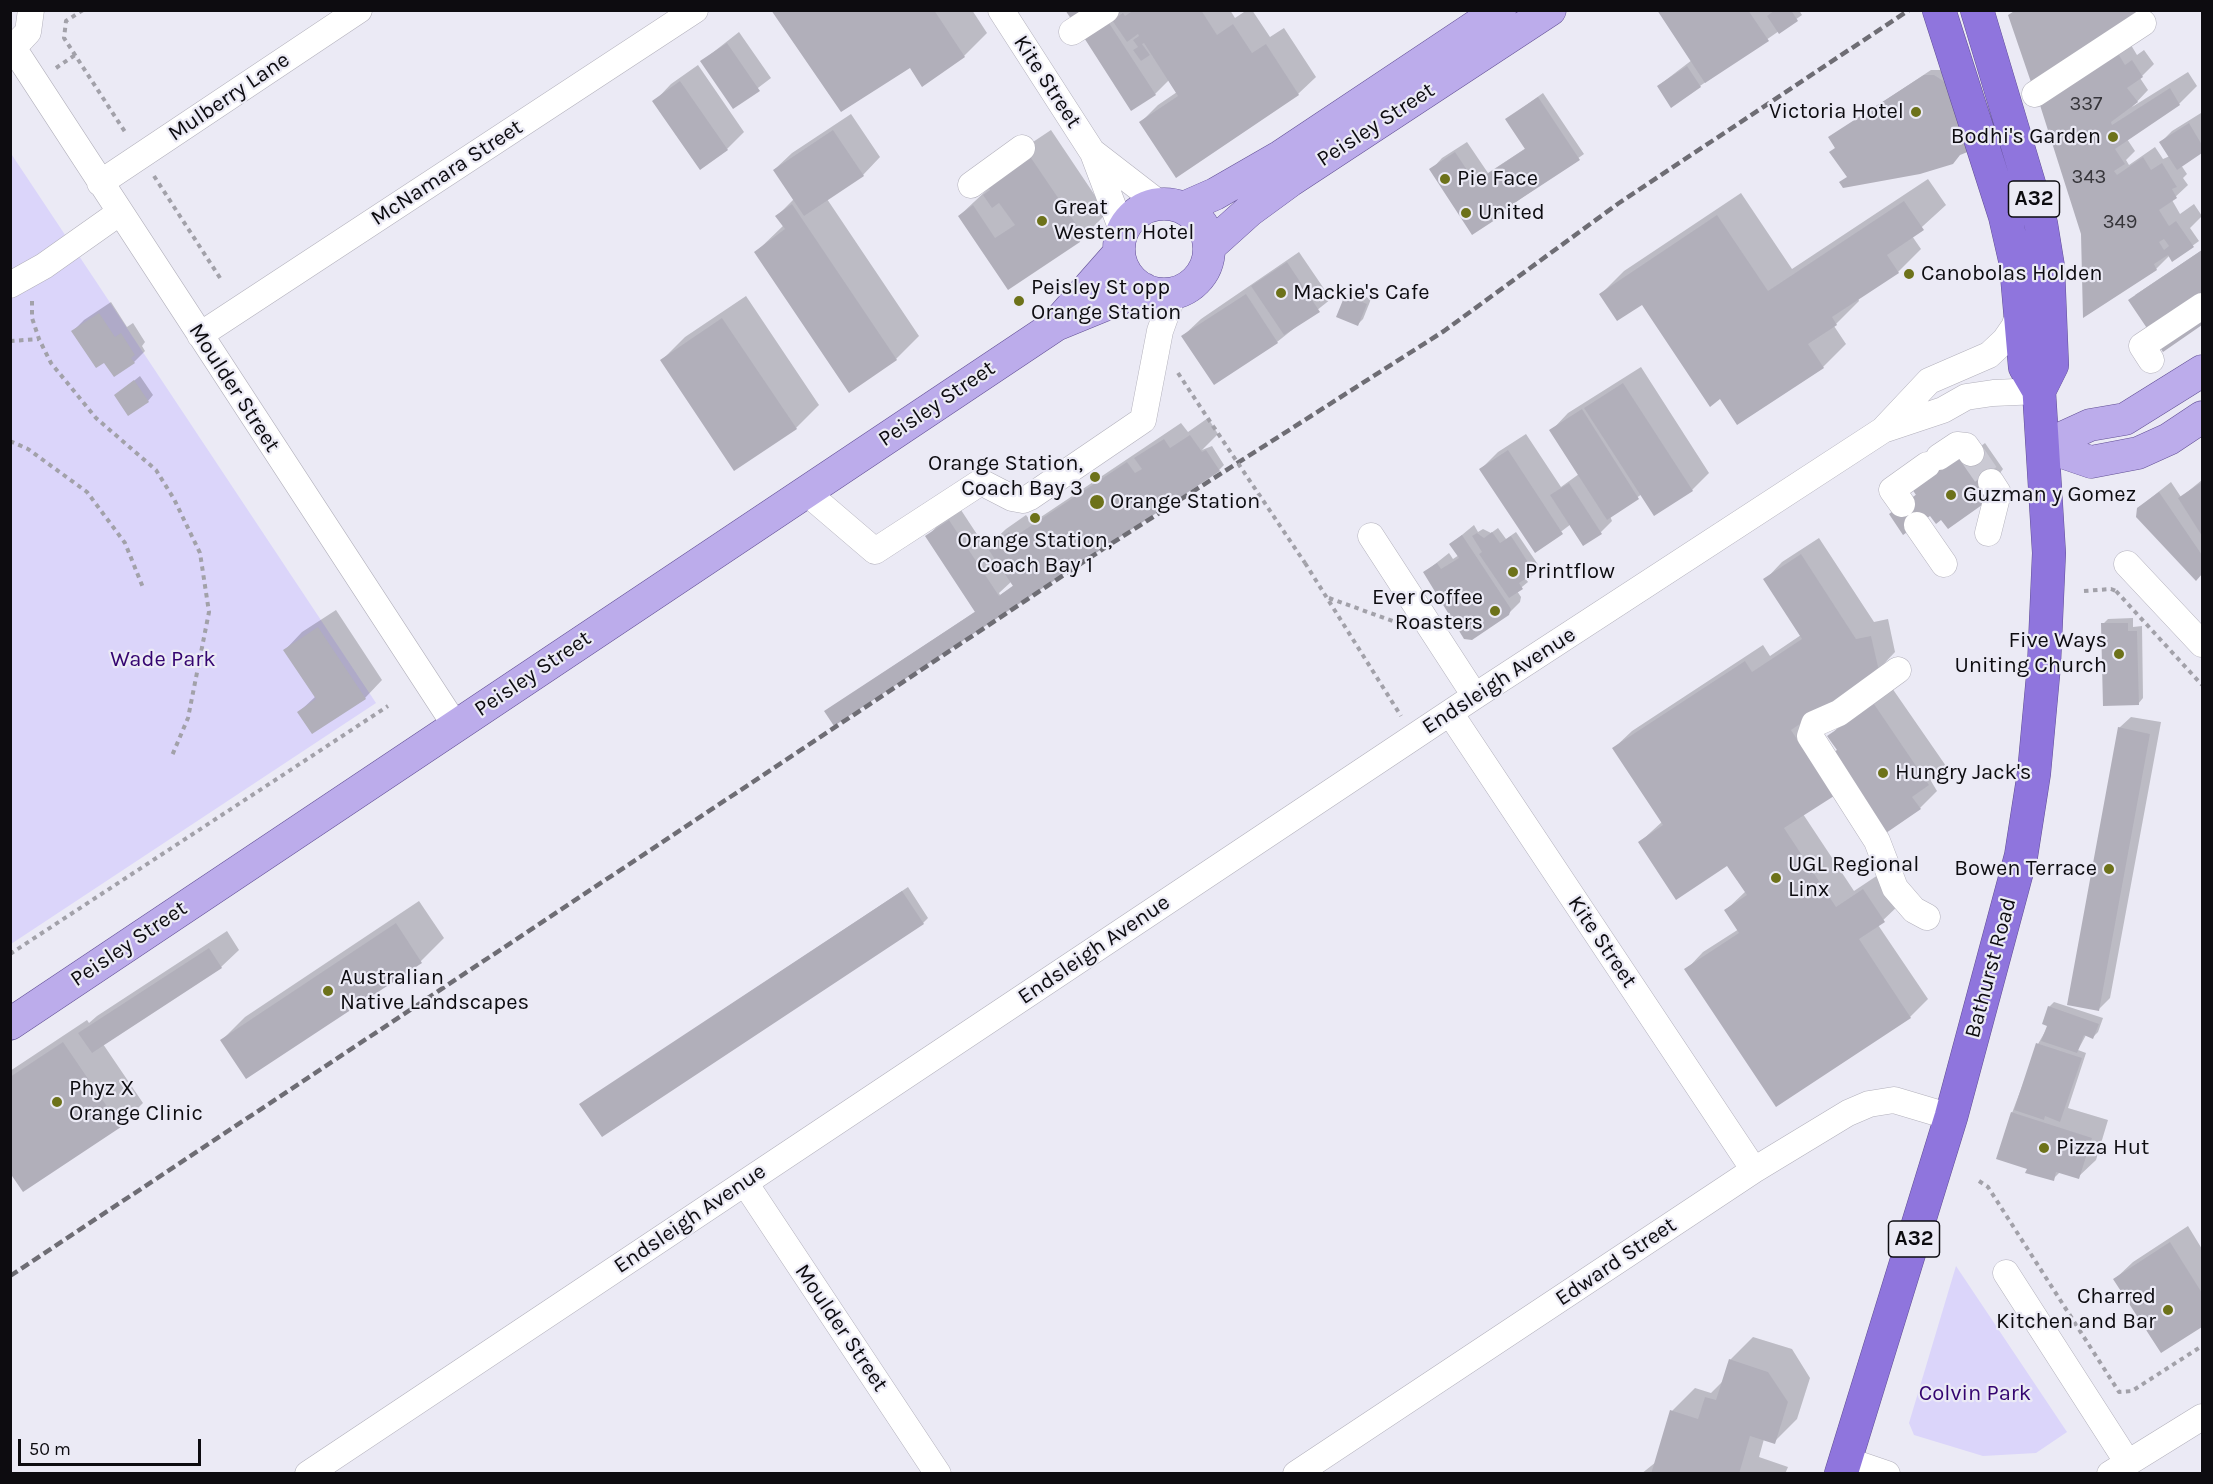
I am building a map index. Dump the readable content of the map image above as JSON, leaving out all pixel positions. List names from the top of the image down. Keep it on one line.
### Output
{"streets":{"highway":["A32","Bathurst Road"],"main road":["Peisley Street"],"street":["Kite Street","Mulberry Lane","McNamara Street","Moulder Street","Endsleigh Avenue","Edward Street"]},"crossings":[["Kite Street","Peisley Street"],["Kite Street","Endsleigh Avenue"],["Kite Street","Edward Street"],["Mulberry Lane","Moulder Street"],["Peisley Street","Moulder Street"],["McNamara Street","Moulder Street"],["A32","Endsleigh Avenue"],["A32","Bathurst Road"],["Moulder Street","Endsleigh Avenue"],["Bathurst Road","Edward Street"]],"parks":["Wade Park","Colvin Park"],"places":["Victoria Hotel","Bodhi's Garden","Pie Face","United","Great Western Hotel","Canobolas Holden","Mackie's Cafe","Peisley St opp Orange Station","Orange Station, Coach Bay 3","Guzman y Gomez","Orange Station","Orange Station, Coach Bay 1","Printflow","Ever Coffee Roasters","Five Ways Uniting Church","Hungry Jack's","Bowen Terrace","UGL Regional Linx","Australian Native Landscapes","Phyz X Orange Clinic","Pizza Hut","Charred Kitchen and Bar"],"house_numbers":["337","343","349"],"scale_bar":"50 m"}
